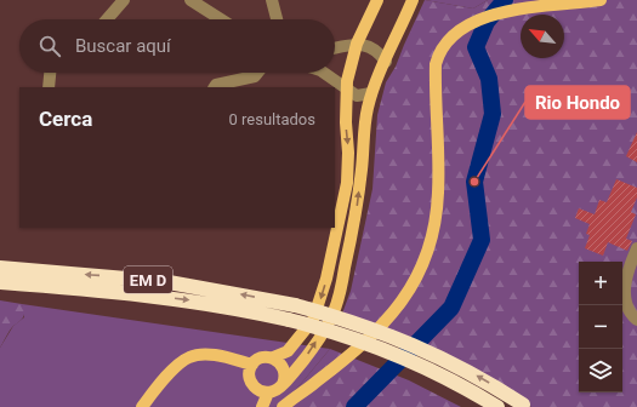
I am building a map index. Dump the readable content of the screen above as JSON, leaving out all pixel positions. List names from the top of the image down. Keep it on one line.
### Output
{"streets":{"highway":["EM D"]},"places":["Rio Hondo"],"north":"top left","page":{"search":"Buscar aquí","heading":["Cerca","0 resultados"],"map_buttons":["+","−"]}}
